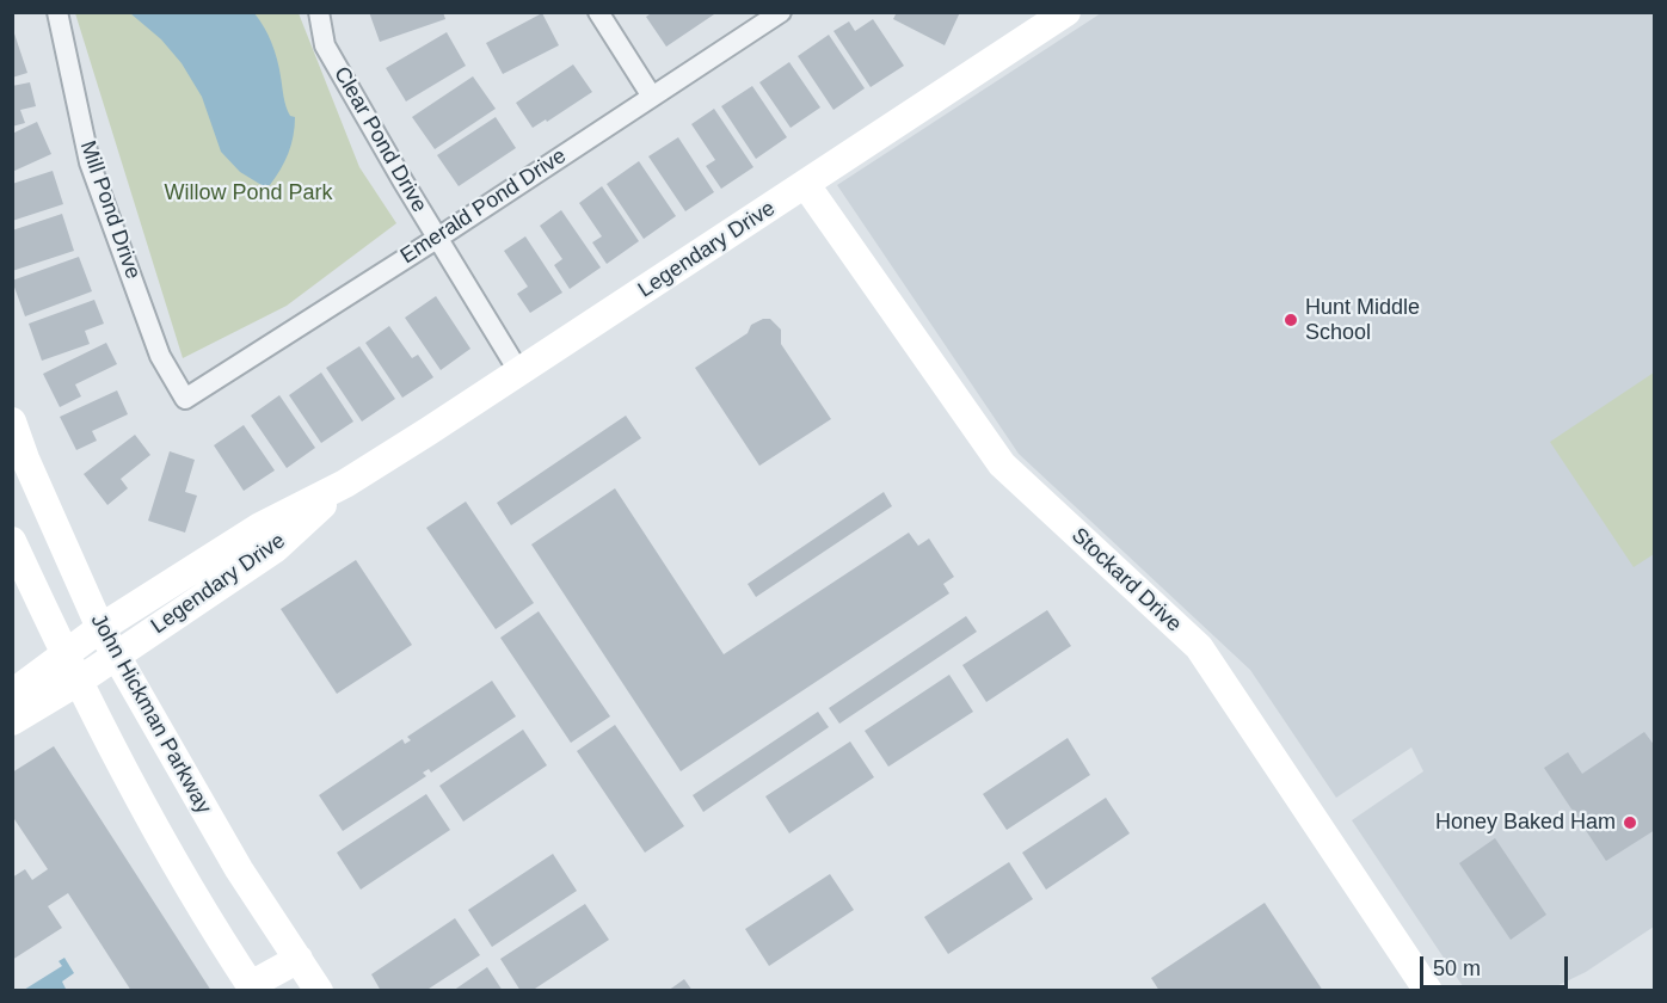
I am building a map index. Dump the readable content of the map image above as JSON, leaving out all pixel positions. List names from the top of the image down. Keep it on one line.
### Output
{"streets":{"street":["Clear Pond Drive","Emerald Pond Drive","Mill Pond Drive","Legendary Drive","Stockard Drive","John Hickman Parkway"]},"crossings":[["Clear Pond Drive","Emerald Pond Drive"],["Clear Pond Drive","Legendary Drive"],["Emerald Pond Drive","Mill Pond Drive"],["Legendary Drive","Stockard Drive"],["Legendary Drive","John Hickman Parkway"]],"parks":["Willow Pond Park"],"places":["Hunt Middle School","Honey Baked Ham"],"scale_bar":"50 m"}
